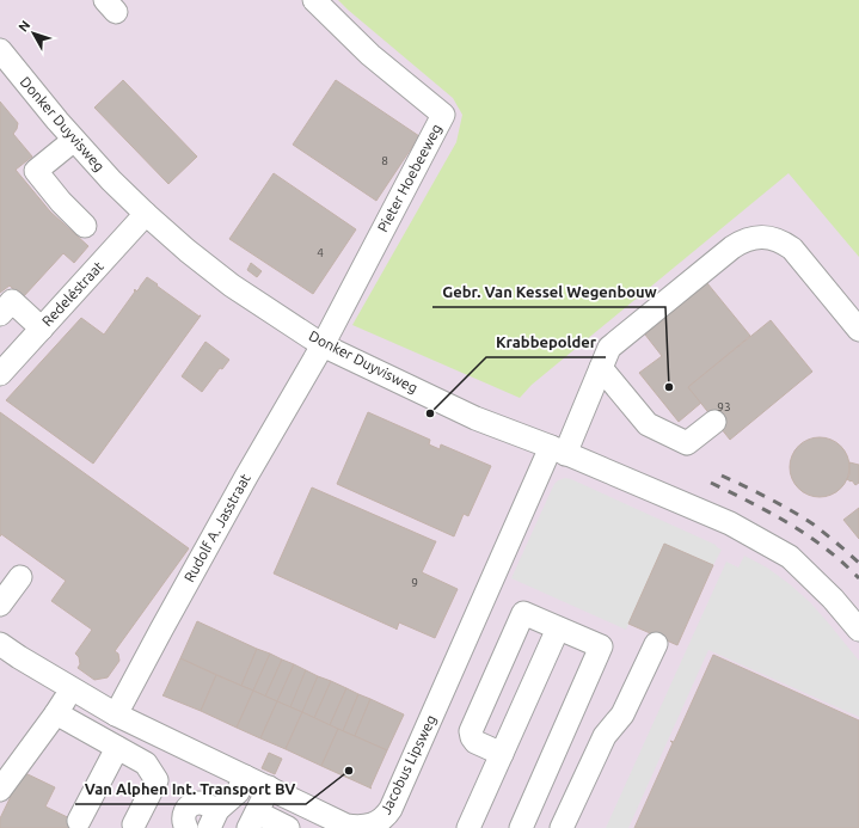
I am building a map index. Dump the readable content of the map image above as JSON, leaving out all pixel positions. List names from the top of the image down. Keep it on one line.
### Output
{"streets":{"street":["Donker Duyvisweg","Pieter Hoebeeweg","Redeléstraat","Rudolf A. Jasstraat","Jacobus Lipsweg"]},"crossings":[["Donker Duyvisweg","Pieter Hoebeeweg"],["Donker Duyvisweg","Redeléstraat"],["Donker Duyvisweg","Rudolf A. Jasstraat"],["Donker Duyvisweg","Jacobus Lipsweg"],["Pieter Hoebeeweg","Rudolf A. Jasstraat"],["Rudolf A. Jasstraat","Jacobus Lipsweg"]],"places":["Gebr. Van Kessel Wegenbouw","Krabbepolder","Van Alphen Int. Transport BV"],"house_numbers":["8","4","93","9"],"north":"top left"}
